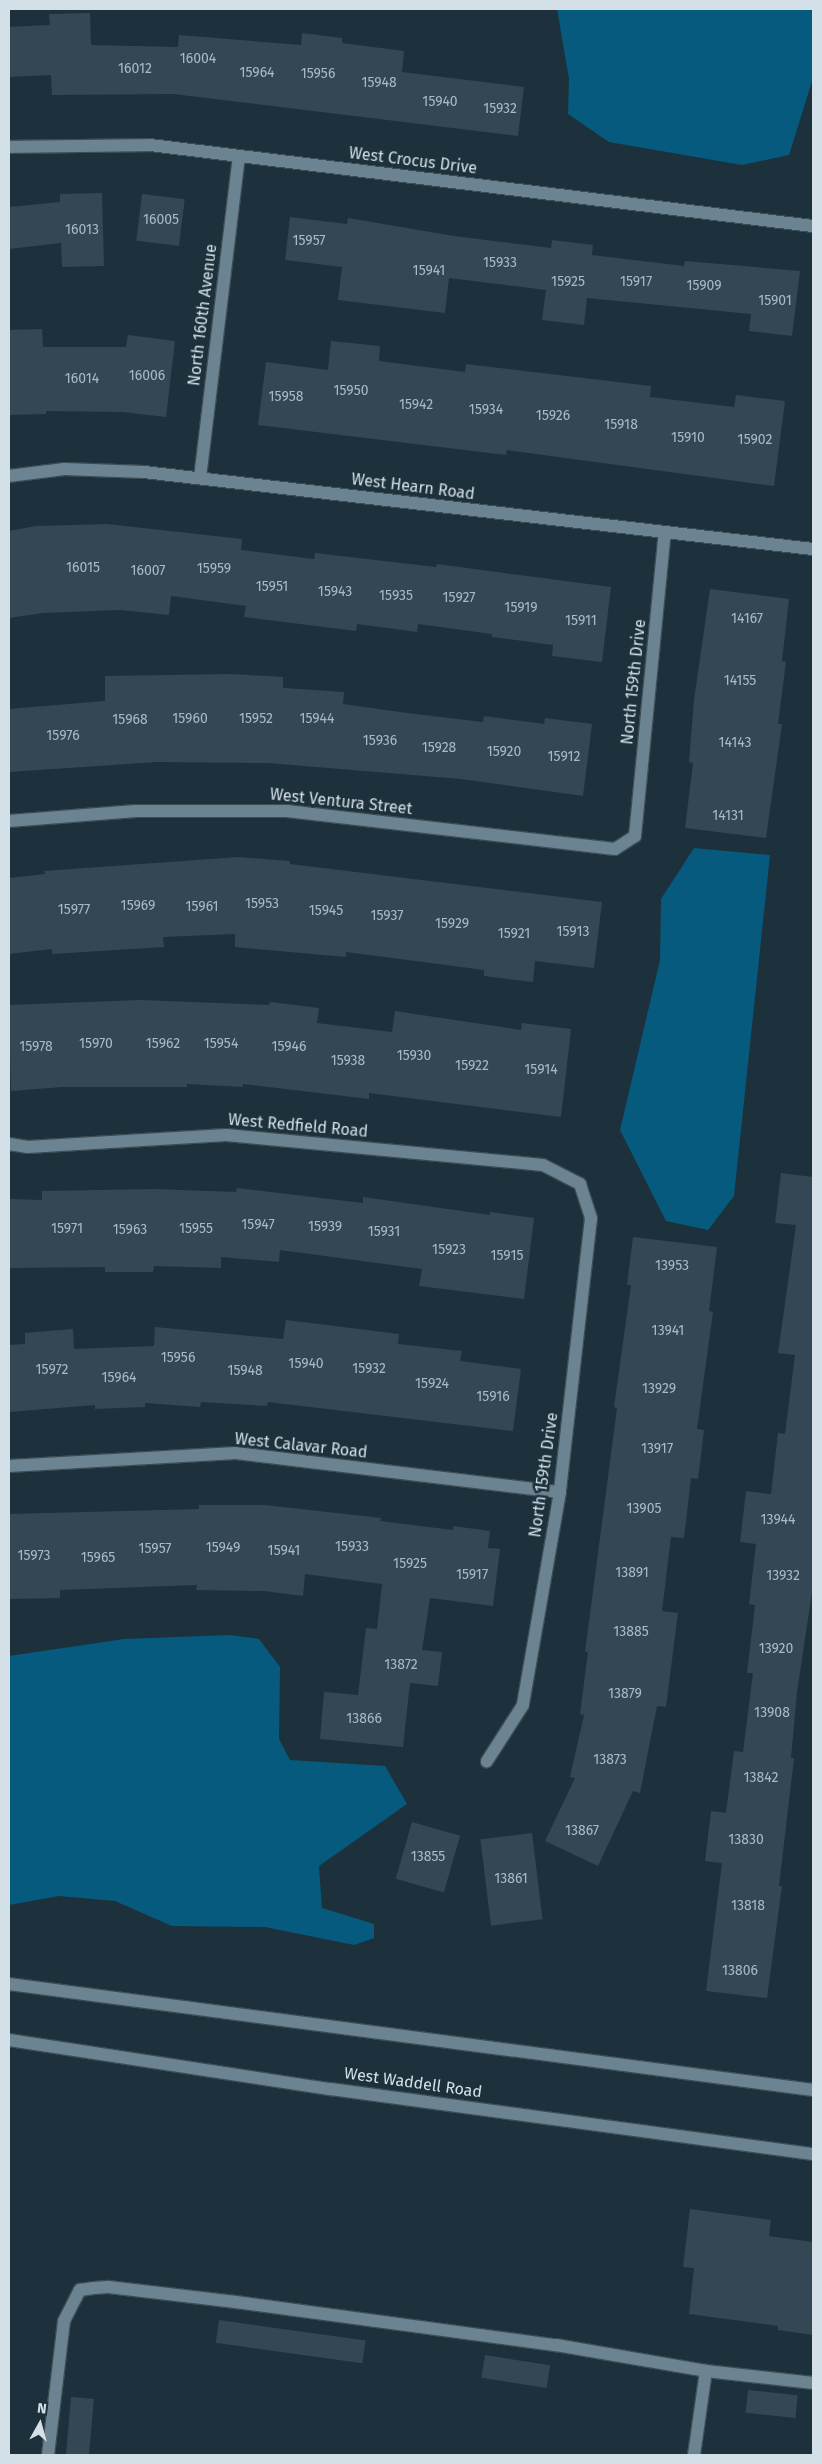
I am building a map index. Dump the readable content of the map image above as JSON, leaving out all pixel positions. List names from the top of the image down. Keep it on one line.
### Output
{"streets":{"street":["West Crocus Drive","North 160th Avenue","West Hearn Road","North 159th Drive","West Ventura Street","West Redfield Road","West Calavar Road","West Waddell Road"]},"crossings":[["West Crocus Drive","North 160th Avenue"],["North 160th Avenue","West Hearn Road"],["West Hearn Road","North 159th Drive"],["North 159th Drive","West Ventura Street"],["North 159th Drive","West Redfield Road"],["North 159th Drive","West Calavar Road"]],"house_numbers":["16004","16012","15964","15956","15948","15940","15932","16005","16013","15957","15933","15941","15925","15917","15909","15901","16006","16014","15950","15958","15942","15934","15926","15918","15910","15902","16015","15959","16007","15951","15943","15935","15927","15919","14167","15911","14155","15960","15952","15944","15968","15976","15936","14143","15928","15920","15912","14131","15953","15969","15961","15977","15945","15937","15929","15913","15921","15970","15962","15954","15978","15946","15930","15938","15922","15914","15947","15939","15971","15955","15963","15931","15923","15915","13953","13941","15956","15940","15932","15972","15948","15964","15924","13929","15916","13917","13905","13944","15933","15949","15957","15941","15973","15965","15925","13891","15917","13932","13885","13920","13872","13879","13908","13866","13873","13842","13867","13830","13855","13861","13818","13806"],"north":"top"}
